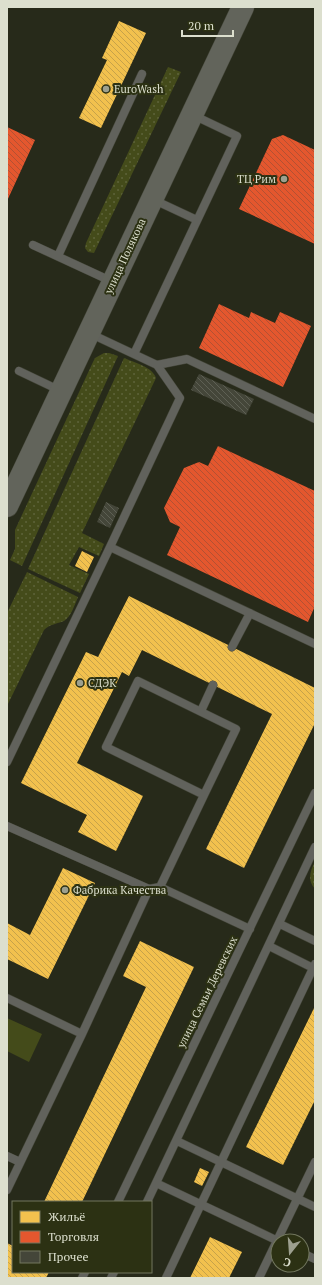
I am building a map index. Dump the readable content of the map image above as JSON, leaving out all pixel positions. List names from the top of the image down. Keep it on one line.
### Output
{"streets":{"main road":["улица Полякова"],"lane":["улица Семьи Деревских"]},"places":["EuroWash","ТЦ Рим","СДЭК","Фабрика Качества"],"legend":["Жильё","Торговля","Прочее"],"scale_bar":"20 m","north":"bottom"}
